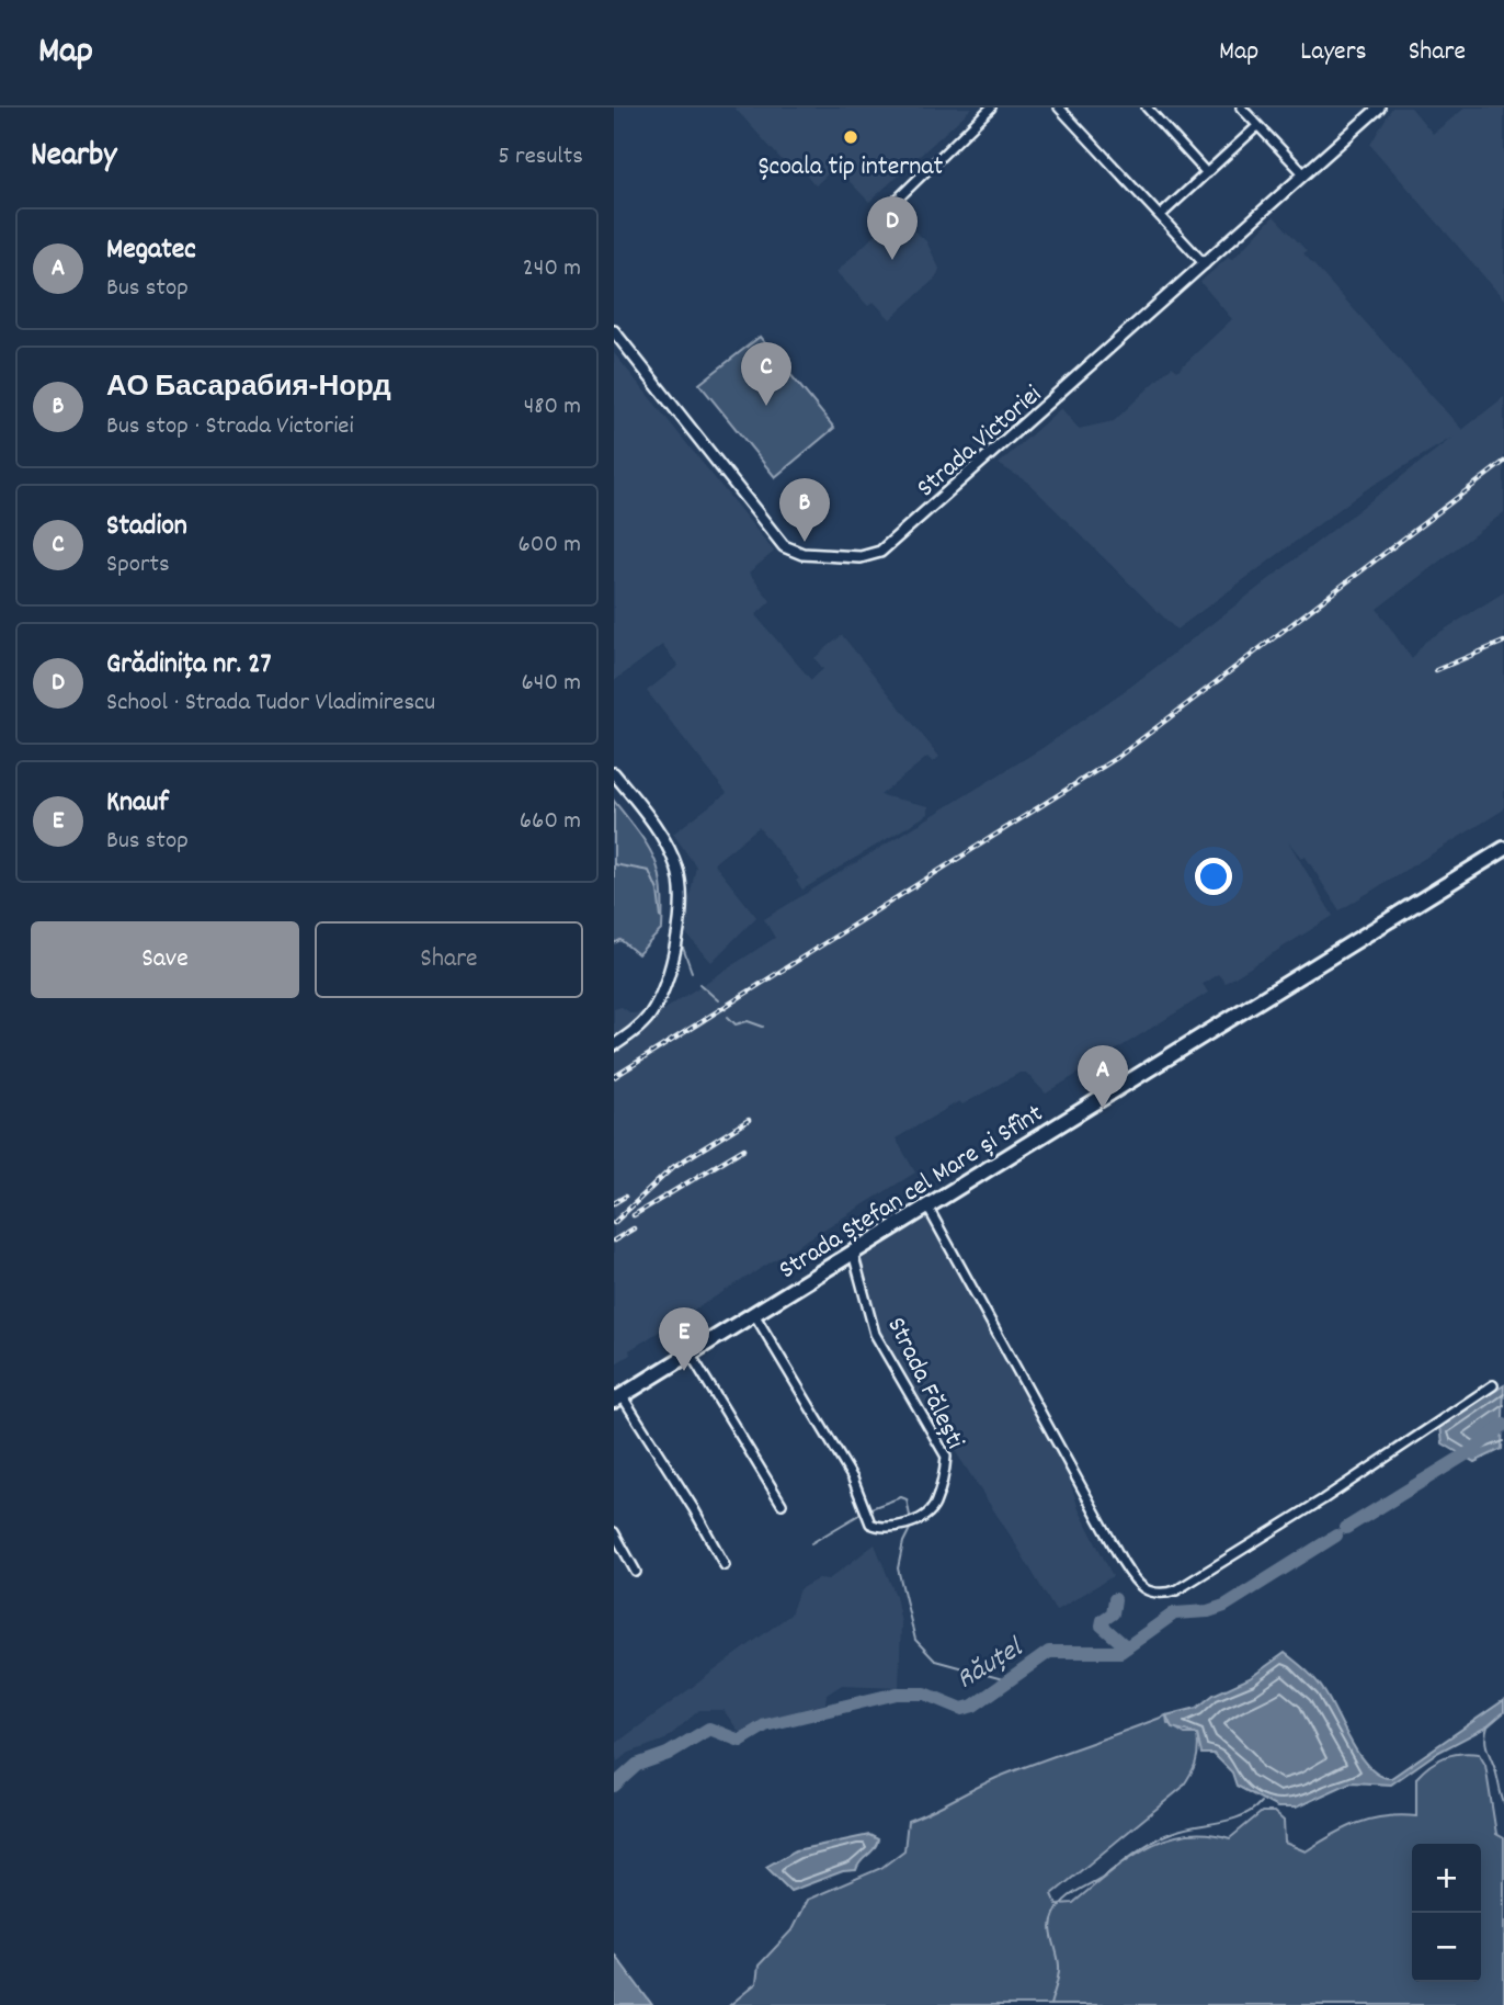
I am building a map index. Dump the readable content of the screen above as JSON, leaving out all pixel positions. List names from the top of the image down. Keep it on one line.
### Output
{"streets":{"main road":["Strada Ștefan cel Mare și Sfînt"],"street":["Strada Victoriei","Strada Fălești"]},"crossings":[["Strada Ștefan cel Mare și Sfînt","Strada Fălești"]],"water":["Răuțel"],"places":["Școala tip internat"],"page":{"header":"Map","nav":["Map","Layers","Share"],"heading":["Nearby","5 results"],"pins":["D","C","B","A","E"],"list":[{"mark":"A","name":"Megatec","note":"Bus stop","value":"240 m"},{"mark":"B","name":"АО Басарабия-Норд","note":"Bus stop · Strada Victoriei","value":"480 m"},{"mark":"C","name":"Stadion","note":"Sports","value":"600 m"},{"mark":"D","name":"Grădinița nr. 27","note":"School · Strada Tudor Vladimirescu","value":"640 m"},{"mark":"E","name":"Knauf","note":"Bus stop","value":"660 m"}],"buttons":["Save","Share"],"map_buttons":["+","−"]}}
